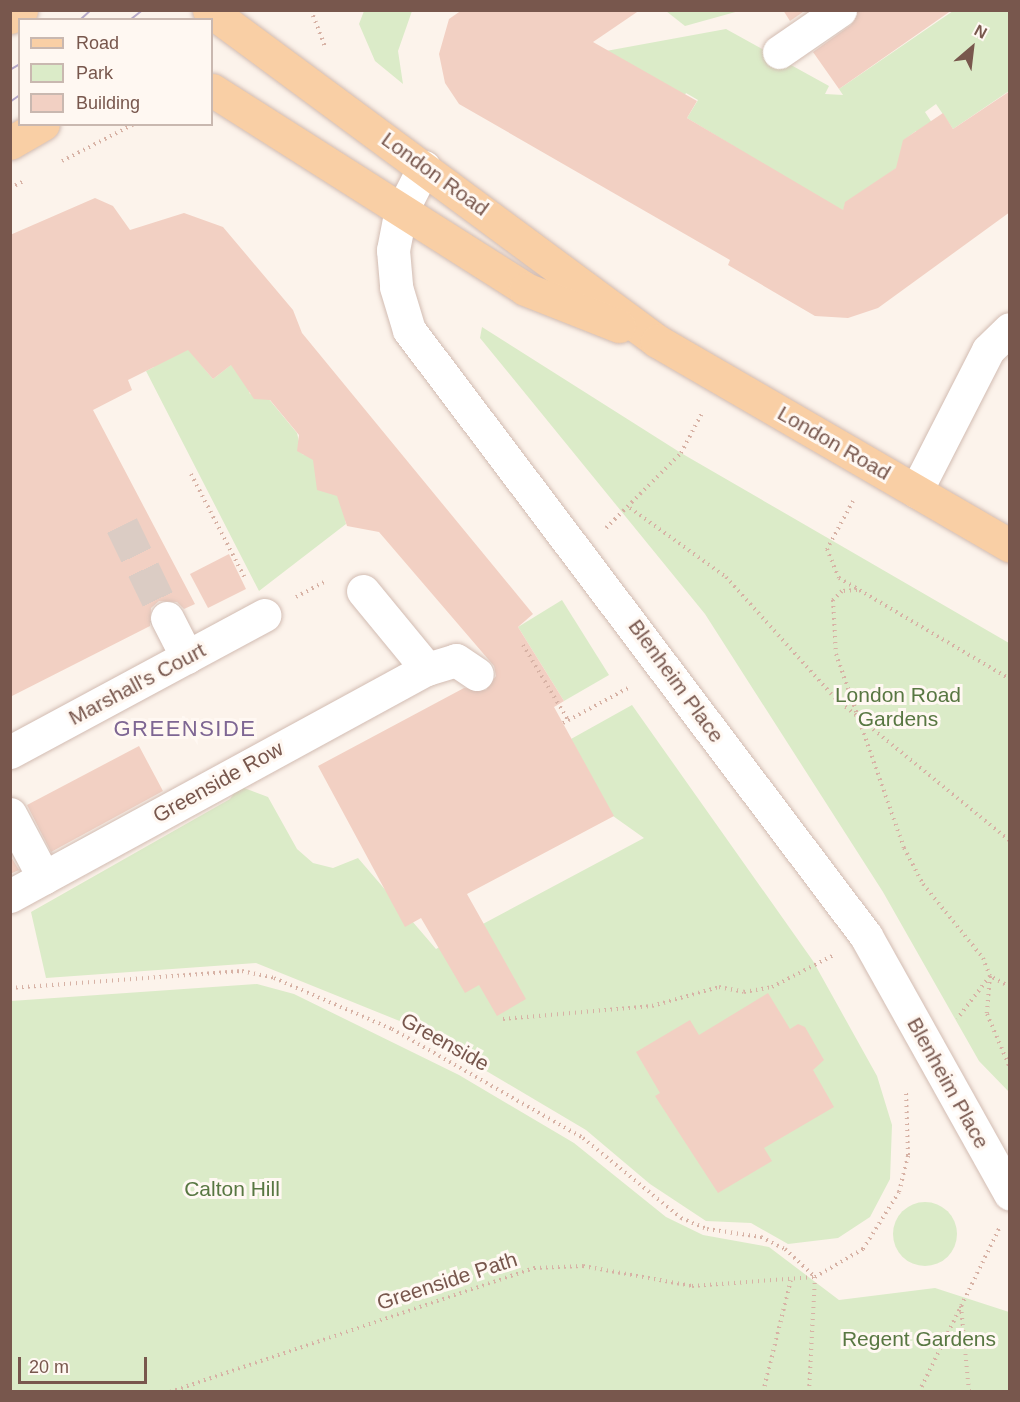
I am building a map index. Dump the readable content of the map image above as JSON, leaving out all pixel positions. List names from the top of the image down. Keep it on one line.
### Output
{"streets":{"main road":["London Road"],"street":["Blenheim Place","Marshall's Court","Greenside Row"],"path":["Greenside","Greenside Path"]},"crossings":[["London Road","Blenheim Place"],["Greenside","Greenside Path"]],"districts":["GREENSIDE"],"parks":["London Road Gardens","Calton Hill","Regent Gardens"],"legend":["Road","Park","Building"],"scale_bar":"20 m","north":"top right"}
